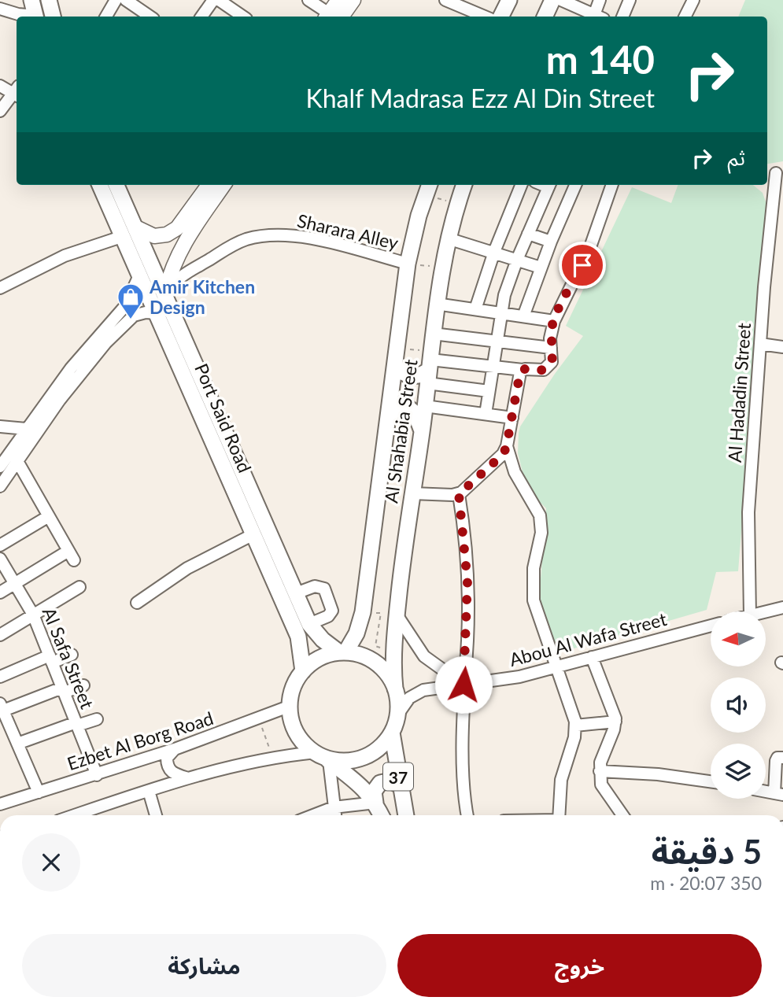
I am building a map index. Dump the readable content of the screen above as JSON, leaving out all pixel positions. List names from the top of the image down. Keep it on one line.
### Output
{"streets":{"highway":["Port Said Road","Al Shahabia Street","37"],"street":["Sharara Alley","Al Hadadin Street","Abou Al Wafa Street","Al Safa Street","Ezbet Al Borg Road"]},"crossings":[["Sharara Alley","Port Said Road"],["Sharara Alley","Al Shahabia Street"],["Port Said Road","Al Shahabia Street"],["Port Said Road","Abou Al Wafa Street"],["Port Said Road","Ezbet Al Borg Road"],["Port Said Road","37"],["Al Shahabia Street","Abou Al Wafa Street"],["Al Shahabia Street","Ezbet Al Borg Road"],["Al Shahabia Street","37"],["Abou Al Wafa Street","Ezbet Al Borg Road"],["Abou Al Wafa Street","37"],["Al Safa Street","Ezbet Al Borg Road"],["Ezbet Al Borg Road","37"]],"places":{"shop":["Amir Kitchen Design"]},"north":"left","page":{"turn":["140 m","Khalf Madrasa Ezz Al Din Street"],"then":"ثم","heading":["5 دقيقة","350 m · 20:07"],"buttons":["خروج","مشاركة"]}}
